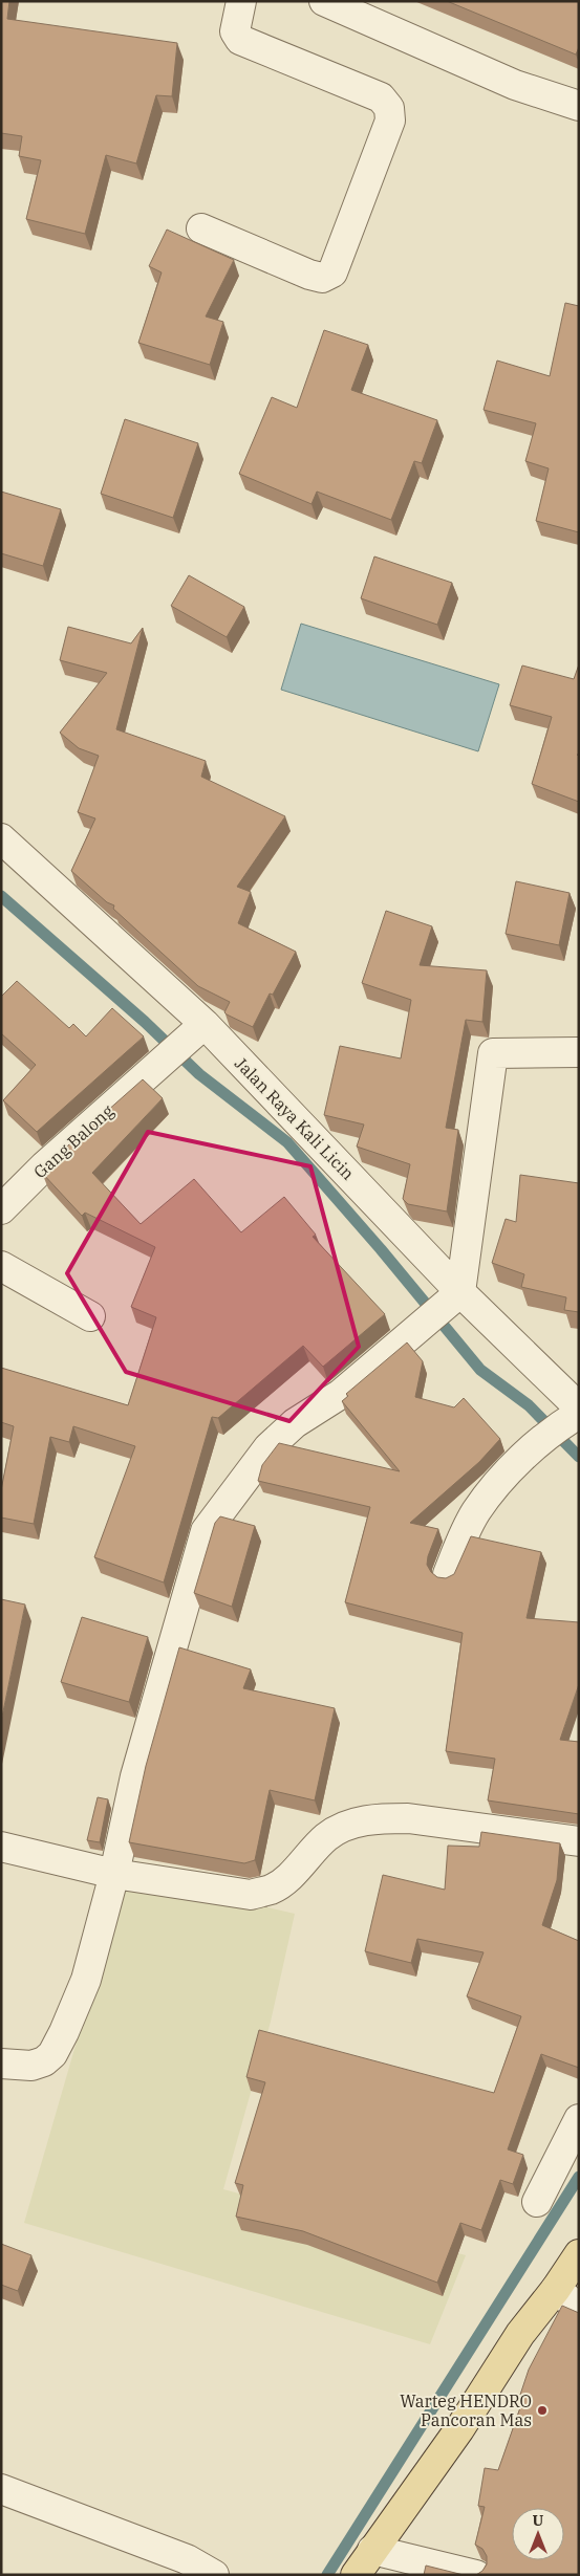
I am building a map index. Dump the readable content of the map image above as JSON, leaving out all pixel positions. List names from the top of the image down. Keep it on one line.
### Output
{"streets":{"street":["Jalan Raya Kali Licin","Gang Balong"]},"crossings":[["Jalan Raya Kali Licin","Gang Balong"]],"places":["Warteg HENDRO Pancoran Mas"],"north":"top"}
